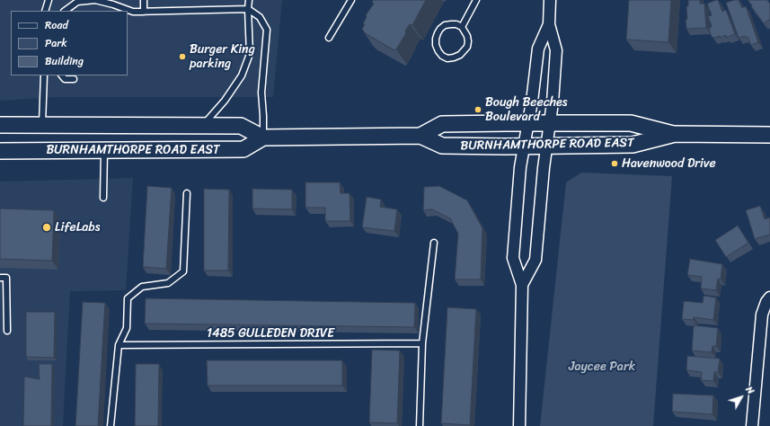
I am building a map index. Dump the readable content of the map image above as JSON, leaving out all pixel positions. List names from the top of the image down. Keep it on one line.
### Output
{"streets":{"main road":["BURNHAMTHORPE ROAD EAST"],"lane":["1485 GULLEDEN DRIVE"]},"parks":["Jaycee Park"],"places":["Burger King parking","Bough Beeches Boulevard","Havenwood Drive","LifeLabs"],"legend":["Road","Park","Building"],"north":"top right"}
